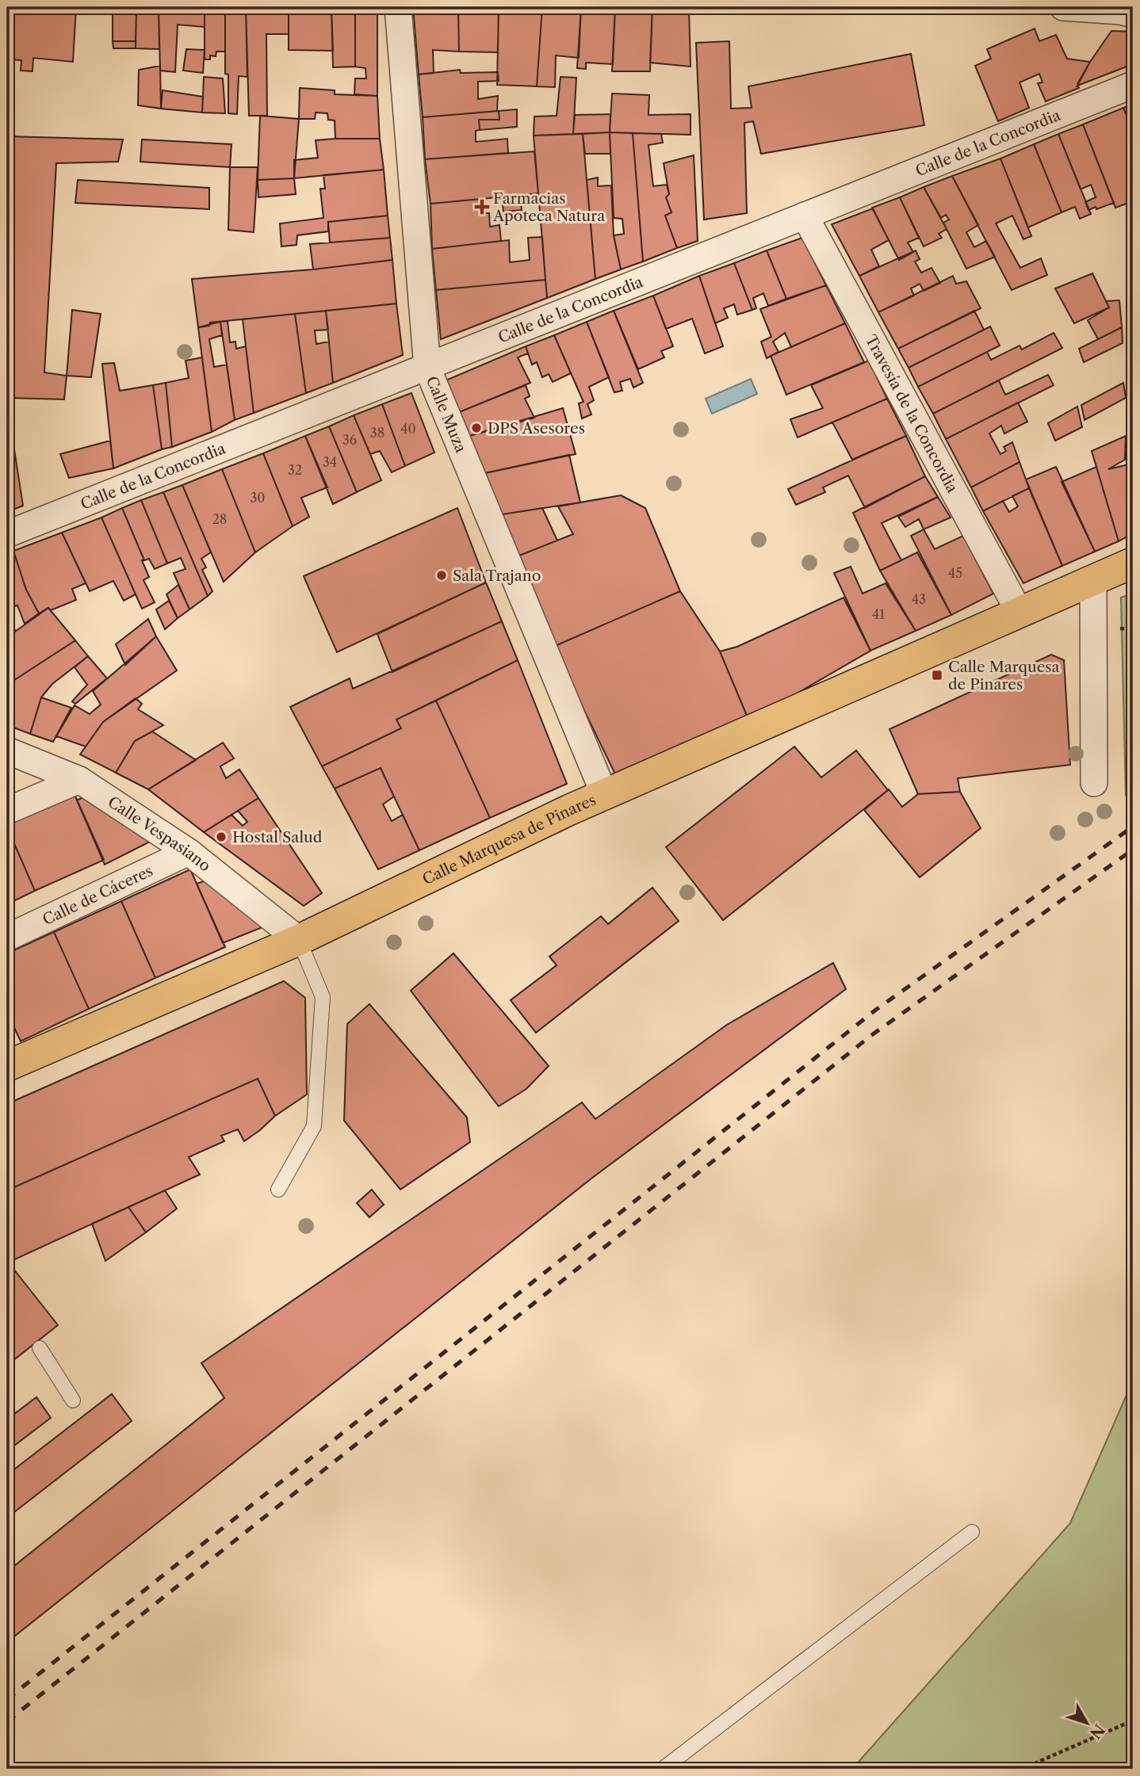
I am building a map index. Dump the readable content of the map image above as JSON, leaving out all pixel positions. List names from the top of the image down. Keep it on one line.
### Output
{"streets":{"main road":["Calle Marquesa de Pinares"],"street":["Calle de la Concordia","Travesía de la Concordia","Calle Muza","Calle Vespasiano","Calle de Cáceres"]},"crossings":[["Calle de la Concordia","Travesía de la Concordia"],["Calle de la Concordia","Calle Muza"],["Travesía de la Concordia","Calle Marquesa de Pinares"],["Calle Muza","Calle Marquesa de Pinares"],["Calle Vespasiano","Calle Marquesa de Pinares"],["Calle Vespasiano","Calle de Cáceres"]],"places":{"health":["Farmacias Apoteca Natura"],"other":["DPS Asesores","Sala Trajano","Hostal Salud"],"transit":["Calle Marquesa de Pinares"]},"house_numbers":["40","38","36","34","32","30","28","45","43","41"],"north":"bottom right"}
